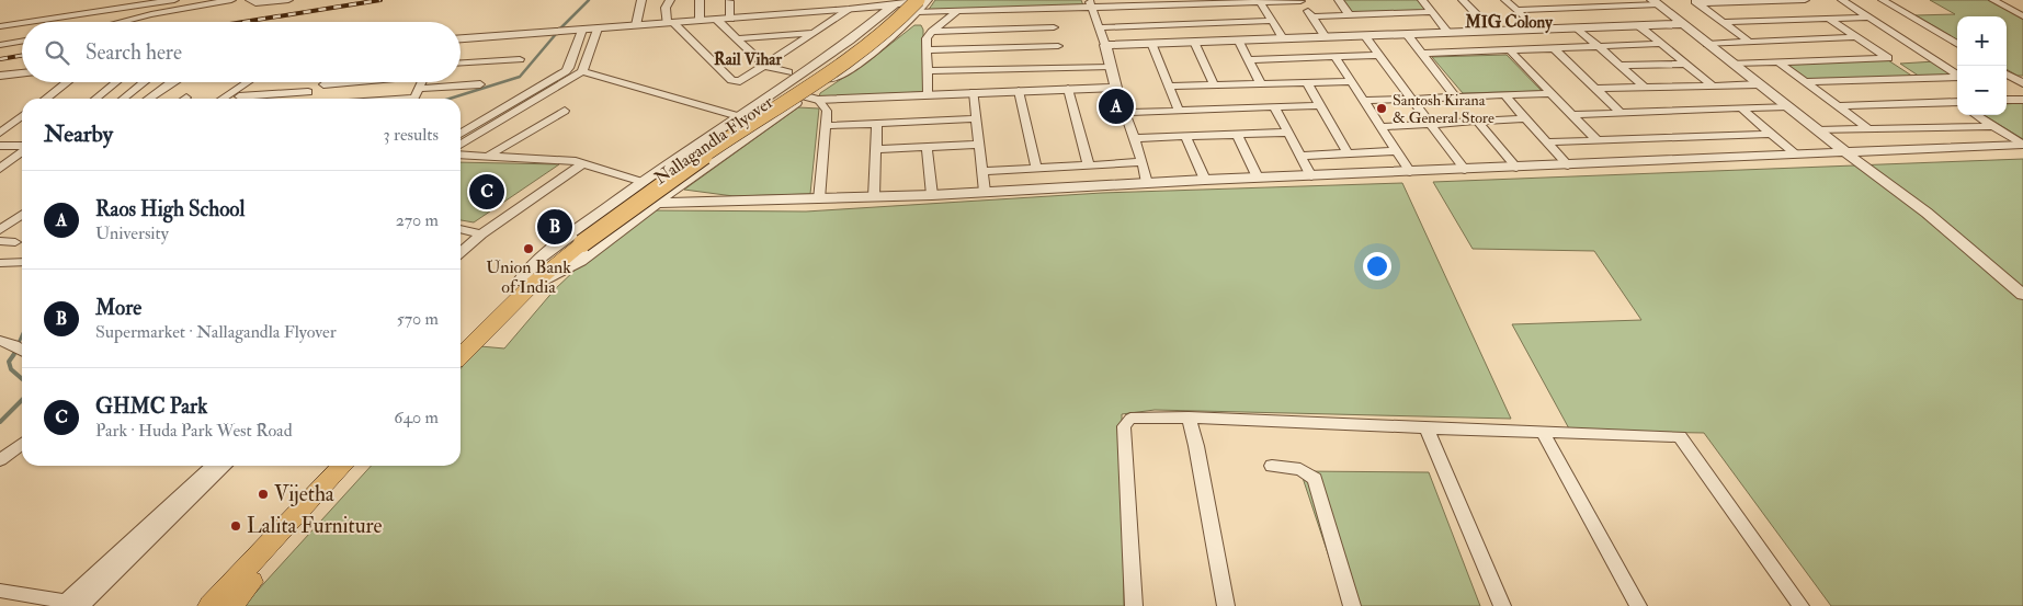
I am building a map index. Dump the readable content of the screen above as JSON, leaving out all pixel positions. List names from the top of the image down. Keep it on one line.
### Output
{"streets":{"main road":["Nallagandla Flyover"]},"districts":["MIG Colony","Rail Vihar"],"places":["Santosh Kirana & General Store","Union Bank of India","Vijetha","Lalita Furniture"],"page":{"map_buttons":["+","−"],"search":"Search here","pins":["A","C","B"],"heading":["Nearby","3 results"],"list":[{"mark":"A","name":"Raos High School","note":"University","value":"270 m"},{"mark":"B","name":"More","note":"Supermarket · Nallagandla Flyover","value":"570 m"},{"mark":"C","name":"GHMC Park","note":"Park · Huda Park West Road","value":"640 m"}]}}
